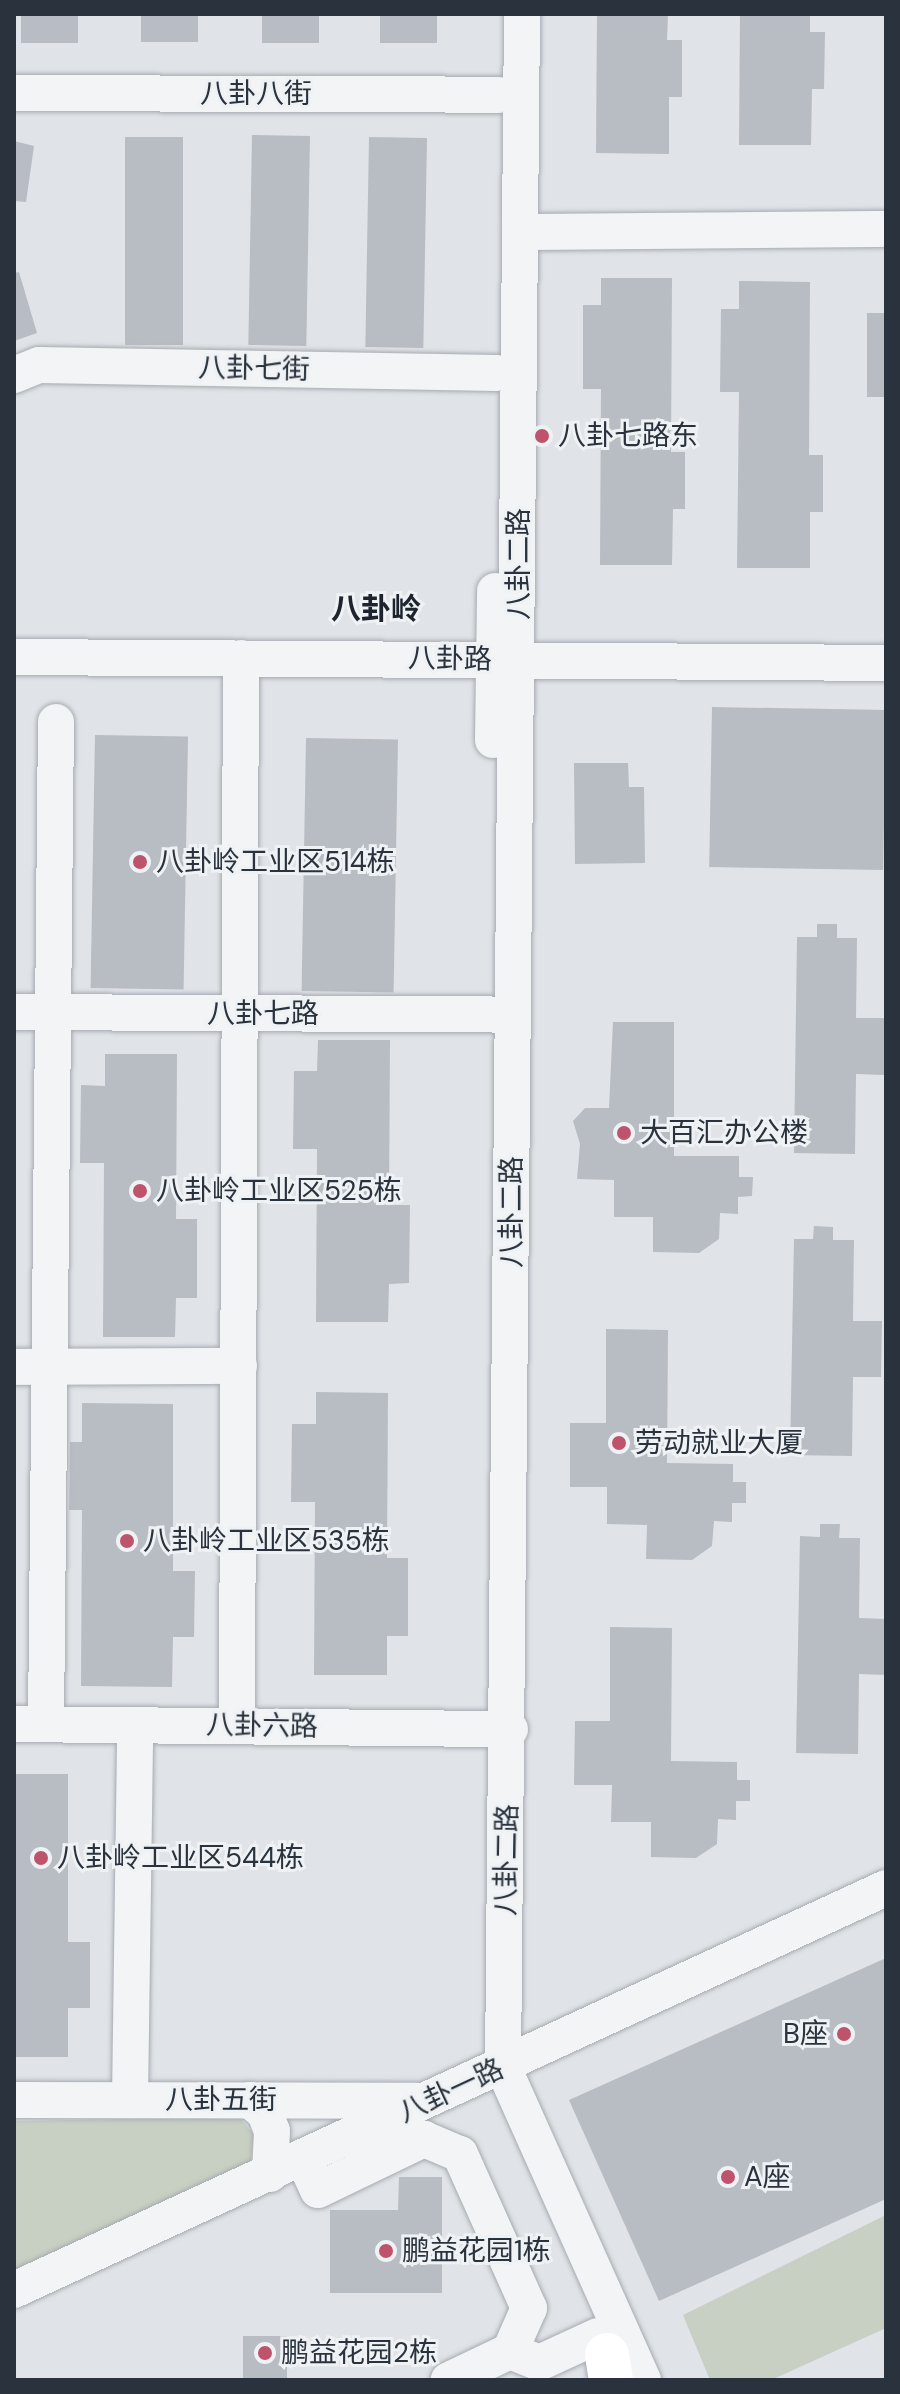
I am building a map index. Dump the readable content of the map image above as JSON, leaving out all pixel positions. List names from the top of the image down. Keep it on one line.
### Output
{"streets":{"street":["八卦八街","八卦七街","八卦二路","八卦路","八卦七路","八卦六路","八卦一路","八卦五街"]},"crossings":[["八卦八街","八卦二路"],["八卦七街","八卦二路"],["八卦二路","八卦路"],["八卦二路","八卦七路"],["八卦二路","八卦六路"],["八卦二路","八卦一路"],["八卦一路","八卦五街"]],"districts":["八卦岭"],"places":["八卦七路东","八卦岭工业区514栋","大百汇办公楼","八卦岭工业区525栋","劳动就业大厦","八卦岭工业区535栋","八卦岭工业区544栋","B座","A座","鹏益花园1栋","鹏益花园2栋"]}
